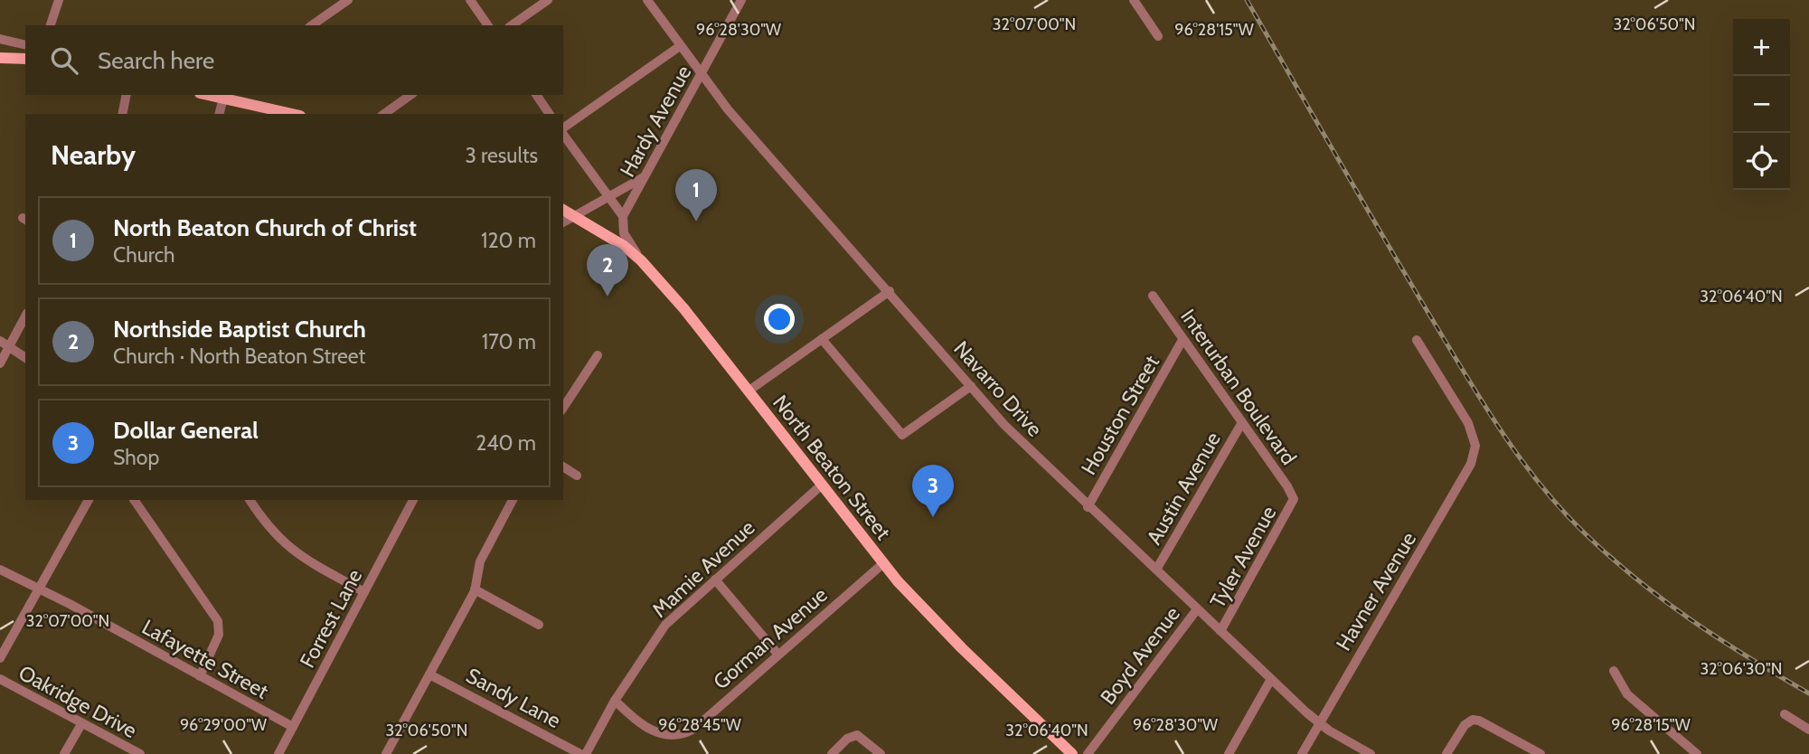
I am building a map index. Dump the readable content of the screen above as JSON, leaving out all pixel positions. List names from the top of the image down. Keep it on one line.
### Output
{"streets":{"main road":["North Beaton Street"],"street":["Hardy Avenue","Interurban Boulevard","Navarro Drive","Houston Street","Austin Avenue","Tyler Avenue","Mamie Avenue","Havner Avenue","Forrest Lane","Gorman Avenue","Boyd Avenue","Lafayette Street","Sandy Lane","Oakridge Drive"]},"crossings":[["Hardy Avenue","Navarro Drive"],["Interurban Boulevard","Houston Street"],["Interurban Boulevard","Austin Avenue"],["Interurban Boulevard","Tyler Avenue"],["Navarro Drive","Houston Street"],["Navarro Drive","Austin Avenue"],["Navarro Drive","Tyler Avenue"],["Navarro Drive","Havner Avenue"],["Navarro Drive","Boyd Avenue"],["North Beaton Street","Mamie Avenue"],["North Beaton Street","Gorman Avenue"],["Mamie Avenue","Gorman Avenue"],["Forrest Lane","Lafayette Street"]],"page":{"map_buttons":["+","−"],"search":"Search here","heading":["Nearby","3 results"],"pins":["1","2","3"],"list":[{"mark":"1","name":"North Beaton Church of Christ","note":"Church","value":"120 m"},{"mark":"2","name":"Northside Baptist Church","note":"Church · North Beaton Street","value":"170 m"},{"mark":"3","name":"Dollar General","note":"Shop","value":"240 m"}]},"coordinates":["32°07'00\"N","32°06'50\"N","96°28'30\"W","96°28'15\"W","32°06'40\"N","32°06'30\"N","96°29'00\"W","96°28'45\"W"]}
